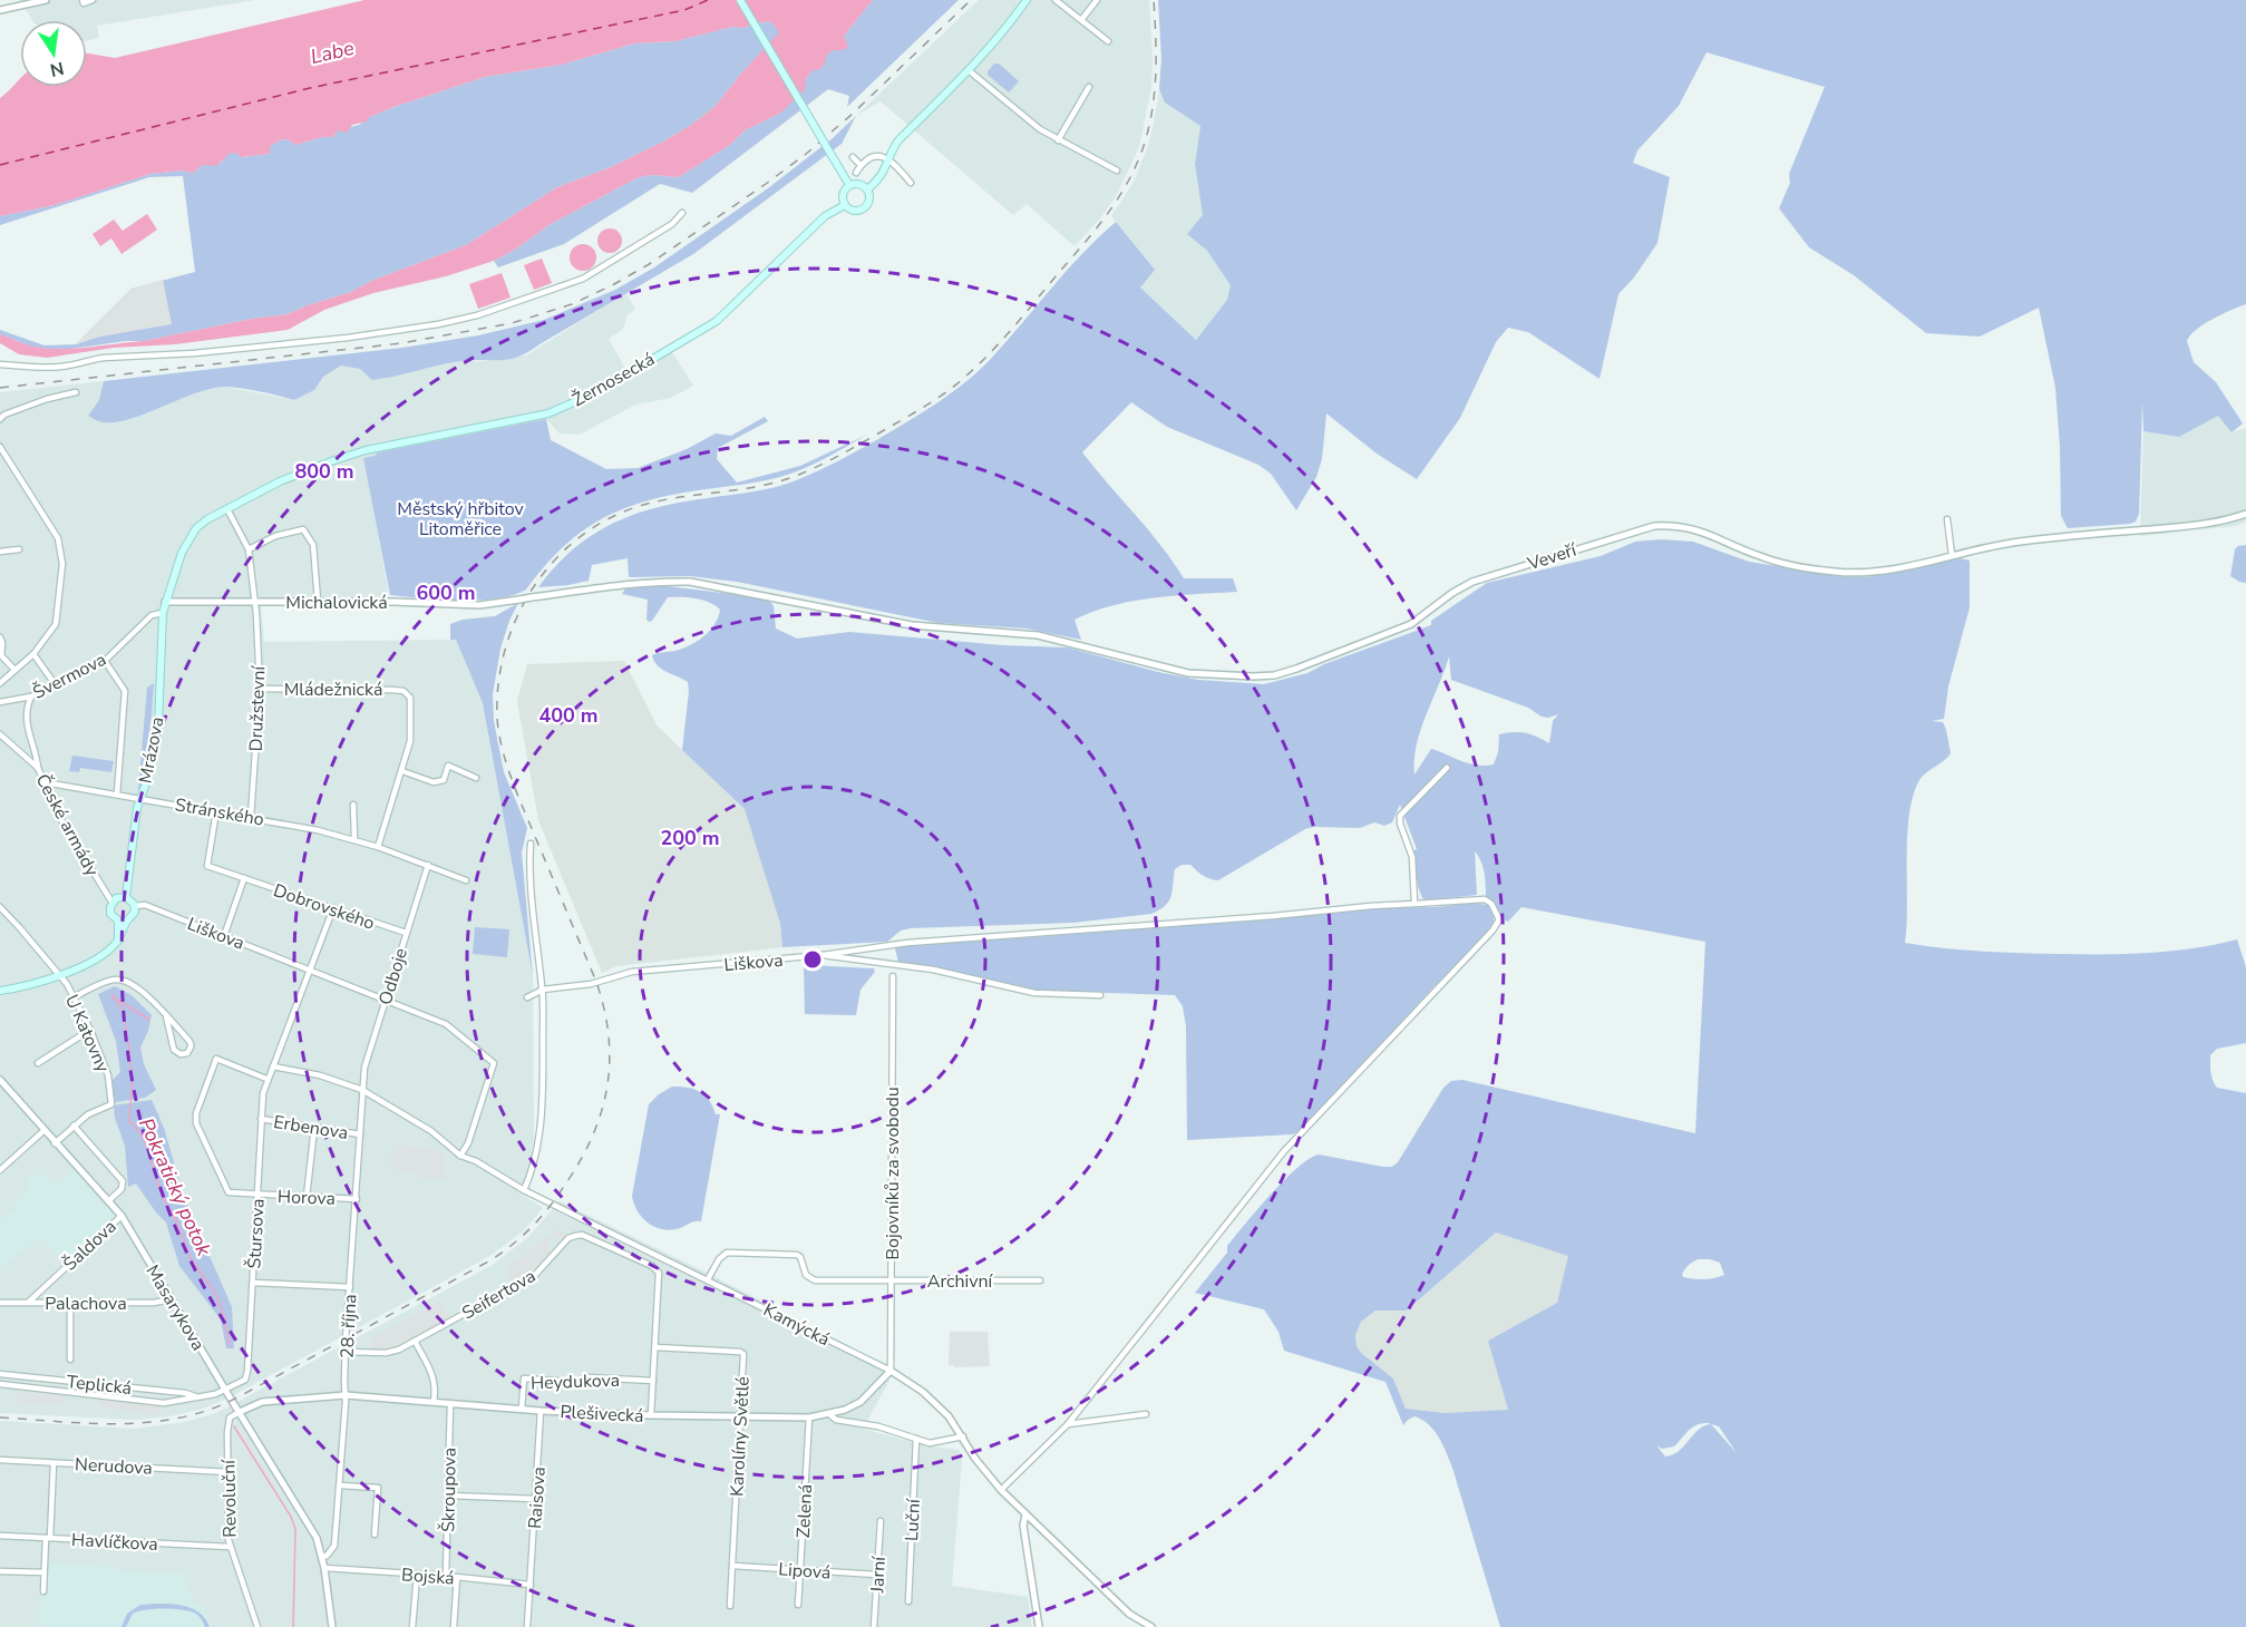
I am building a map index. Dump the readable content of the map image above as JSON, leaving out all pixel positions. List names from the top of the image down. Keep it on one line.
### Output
{"streets":{"main road":["Žernosecká","Mrázova"],"street":["Veveří","Michalovická","Švermova","Mládežnická","Družstevní","Stránského","České armády","Dobrovského","Liškova","Odboje","U Katovny","Erbenova","Bojovníků za svobodu","Horova","Štursova","Šaldova","Archivní","Seifertova","Palachova","Masarykova","Kamýcká","28. října","Heydukova","Teplická","Plešivecká","Karolíny Světlé","Nerudova","Škroupova","Raisova","Revoluční","Zelená","Luční","Havlíčkova","Lipová","Jarní","Bojská"]},"crossings":[["Veveří","Michalovická"],["Michalovická","Družstevní"],["Michalovická","Mrázova"],["Švermova","Mrázova"],["Mládežnická","Družstevní"],["Mládežnická","Stránského"],["Družstevní","Stránského"],["Mrázova","Stránského"],["Mrázova","České armády"],["Mrázova","Liškova"],["Stránského","České armády"],["Stránského","Dobrovského"],["Stránského","Odboje"],["České armády","Liškova"],["Dobrovského","Odboje"],["Dobrovského","Štursova"],["Liškova","Odboje"],["Liškova","Štursova"],["Liškova","Kamýcká"],["Odboje","Kamýcká"],["Odboje","28. října"],["U Katovny","Masarykova"],["Erbenova","Štursova"],["Erbenova","28. října"],["Bojovníků za svobodu","Archivní"],["Bojovníků za svobodu","Kamýcká"],["Horova","Štursova"],["Horova","28. října"],["Štursova","Masarykova"],["Štursova","Kamýcká"],["Štursova","Teplická"],["Šaldova","Palachova"],["Šaldova","Masarykova"],["Archivní","Kamýcká"],["Seifertova","28. října"],["Palachova","Masarykova"],["Masarykova","28. října"],["Masarykova","Teplická"],["Masarykova","Plešivecká"],["Masarykova","Revoluční"],["Masarykova","Bojská"],["Kamýcká","28. října"],["Kamýcká","Plešivecká"],["28. října","Plešivecká"],["Heydukova","Plešivecká"],["Plešivecká","Karolíny Světlé"],["Plešivecká","Škroupova"],["Plešivecká","Raisova"],["Plešivecká","Revoluční"],["Plešivecká","Zelená"],["Plešivecká","Luční"],["Karolíny Světlé","Lipová"],["Nerudova","Revoluční"],["Škroupova","Bojská"],["Raisova","Bojská"],["Revoluční","Havlíčkova"],["Zelená","Lipová"],["Lipová","Jarní"]],"water":["Labe","Pokratický potok"],"parks":["Městský hřbitov Litoměřice"],"north":"bottom","rings":["800 m","600 m","400 m","200 m"]}
